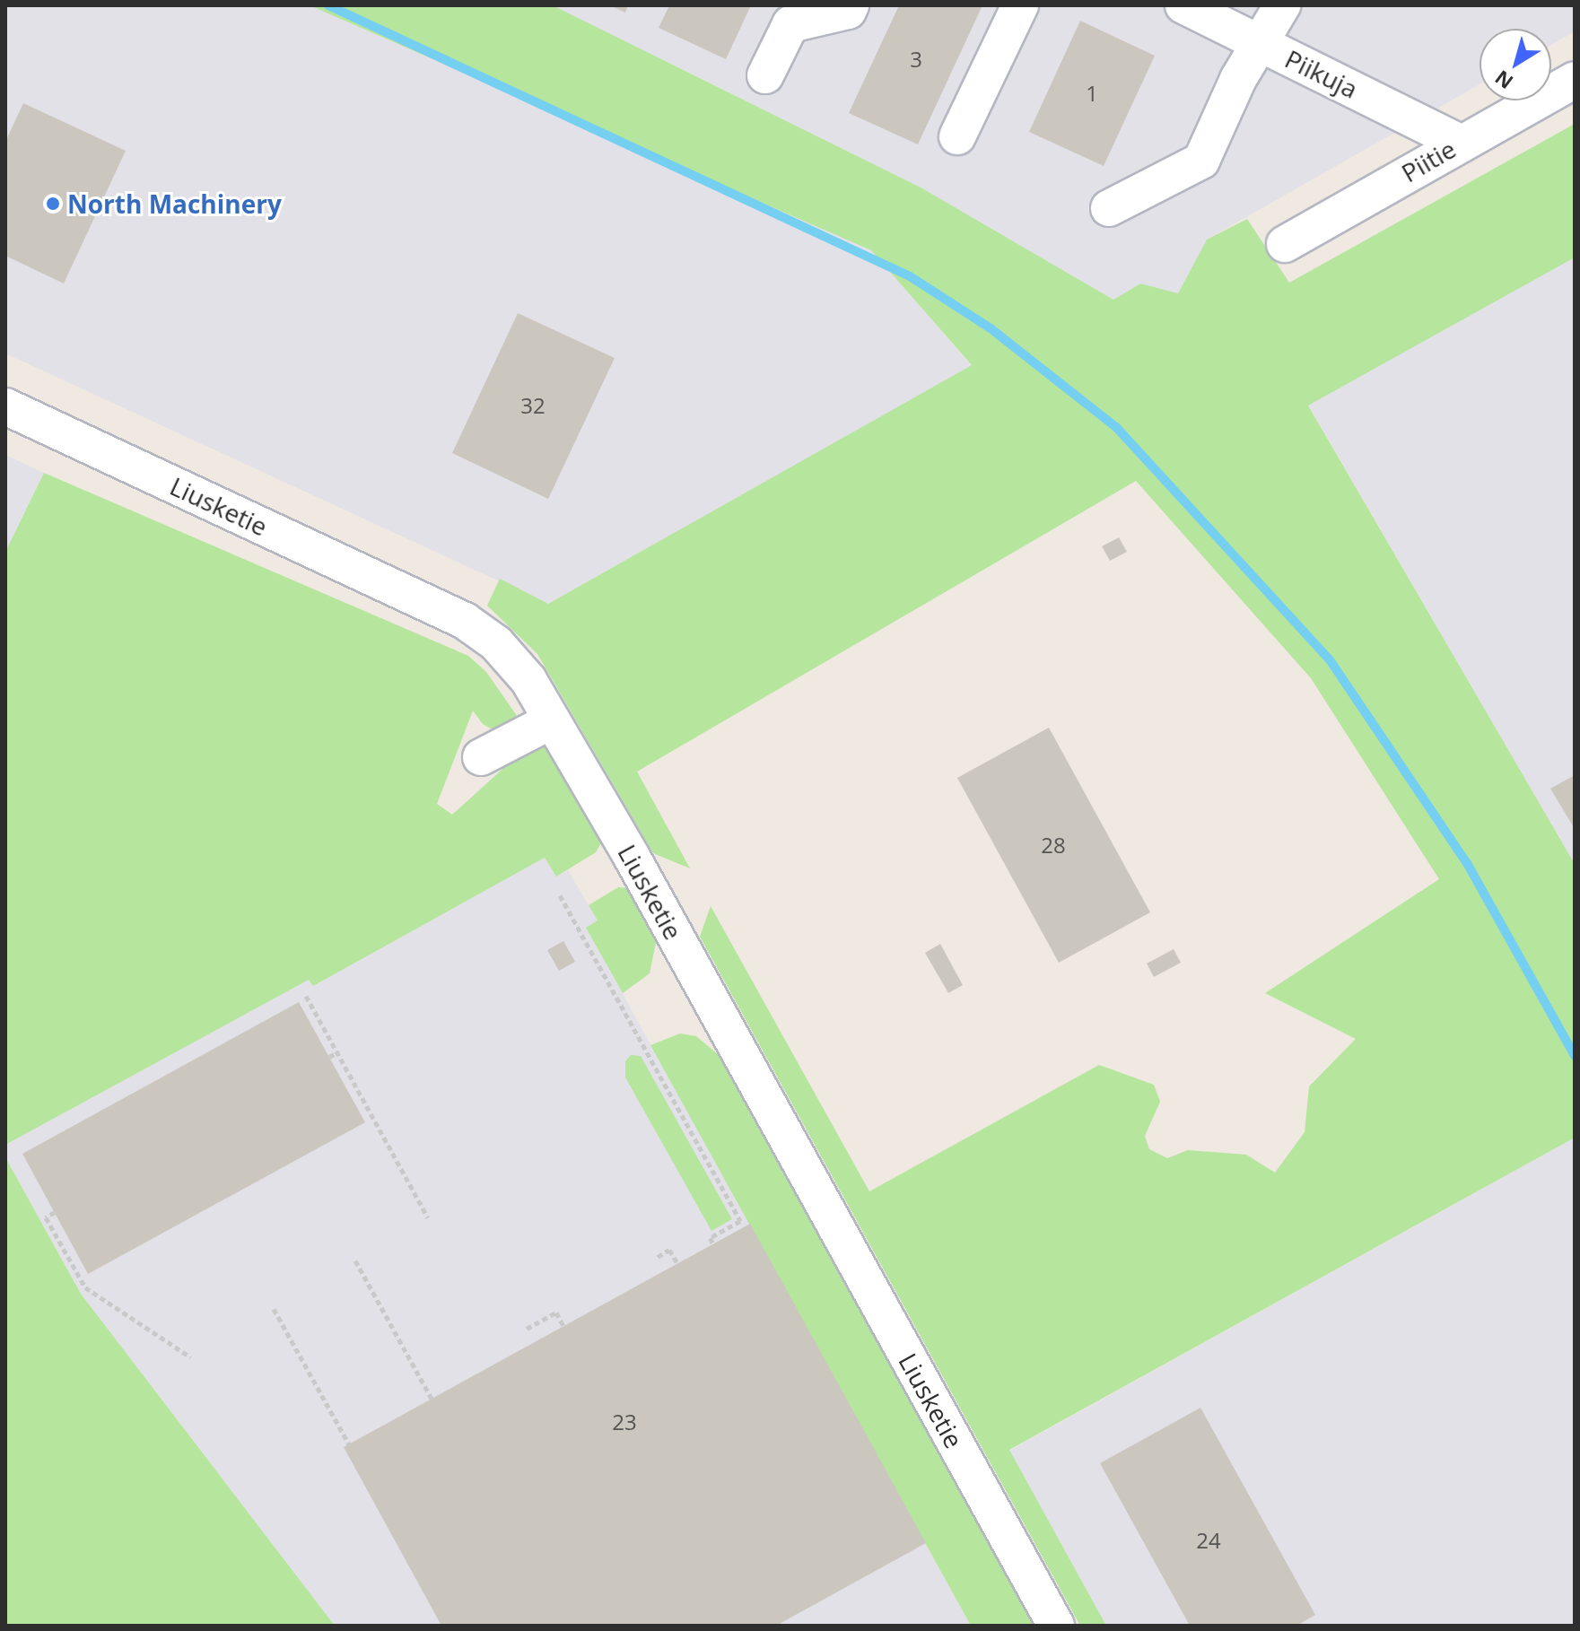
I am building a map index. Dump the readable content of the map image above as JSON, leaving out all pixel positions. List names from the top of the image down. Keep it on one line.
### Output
{"streets":{"street":["Piikuja","Piitie","Liusketie"]},"crossings":[["Piikuja","Piitie"]],"places":["North Machinery"],"house_numbers":["3","1","32","28","23","24"],"north":"bottom left"}
